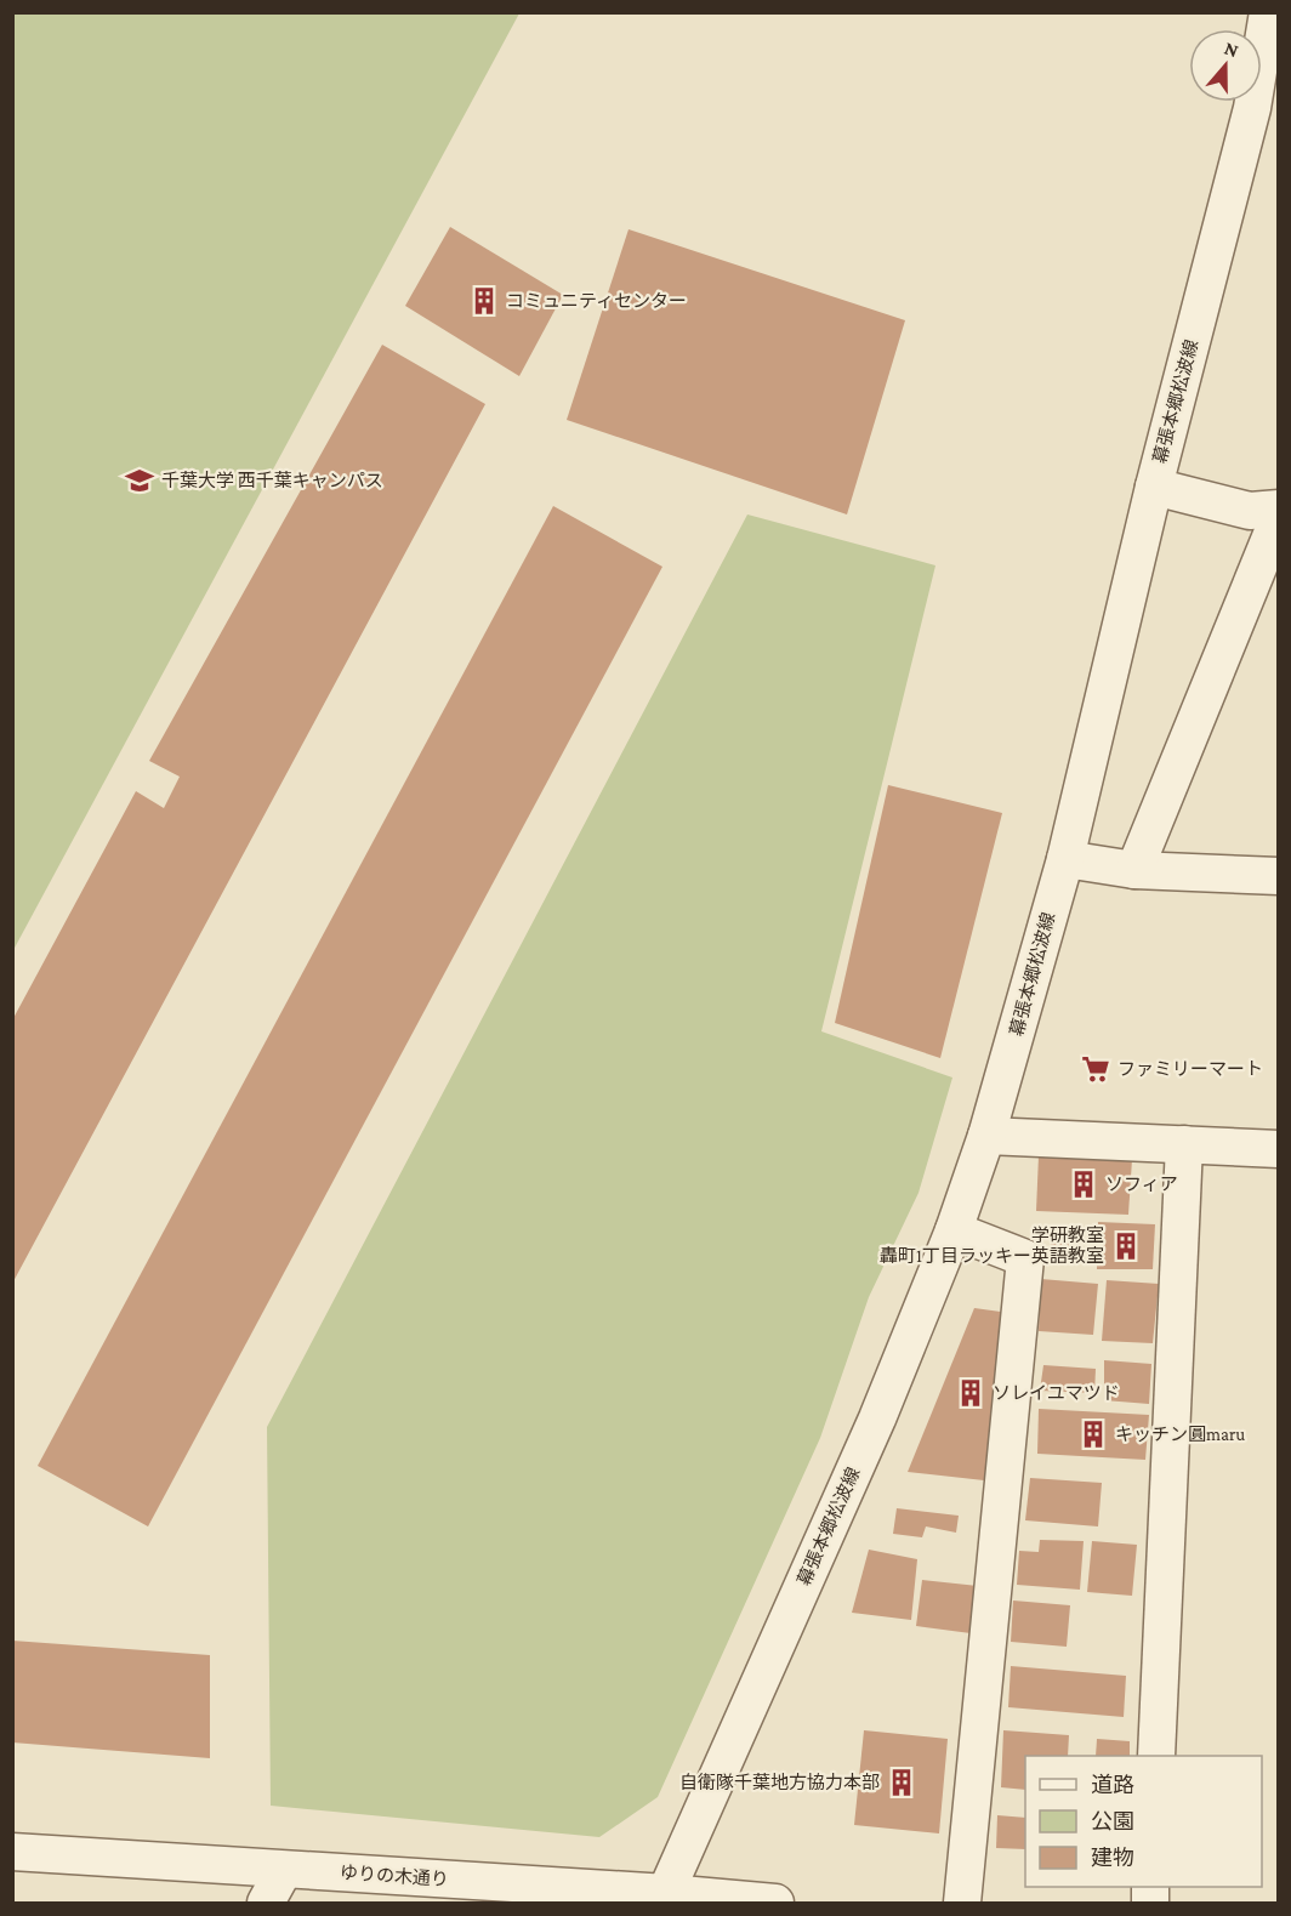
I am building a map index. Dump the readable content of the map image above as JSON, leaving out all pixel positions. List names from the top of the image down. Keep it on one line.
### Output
{"streets":{"street":["幕張本郷松波線","ゆりの木通り"]},"crossings":[["幕張本郷松波線","ゆりの木通り"]],"places":{"building":["コミュニティセンター","ソフィア","学研教室 轟町1丁目ラッキー英語教室","ソレイユマツド","キッチン圓maru","自衛隊千葉地方協力本部"],"school or university":["千葉大学 西千葉キャンパス"],"supermarket":["ファミリーマート"]},"legend":["道路","公園","建物"],"north":"top"}
